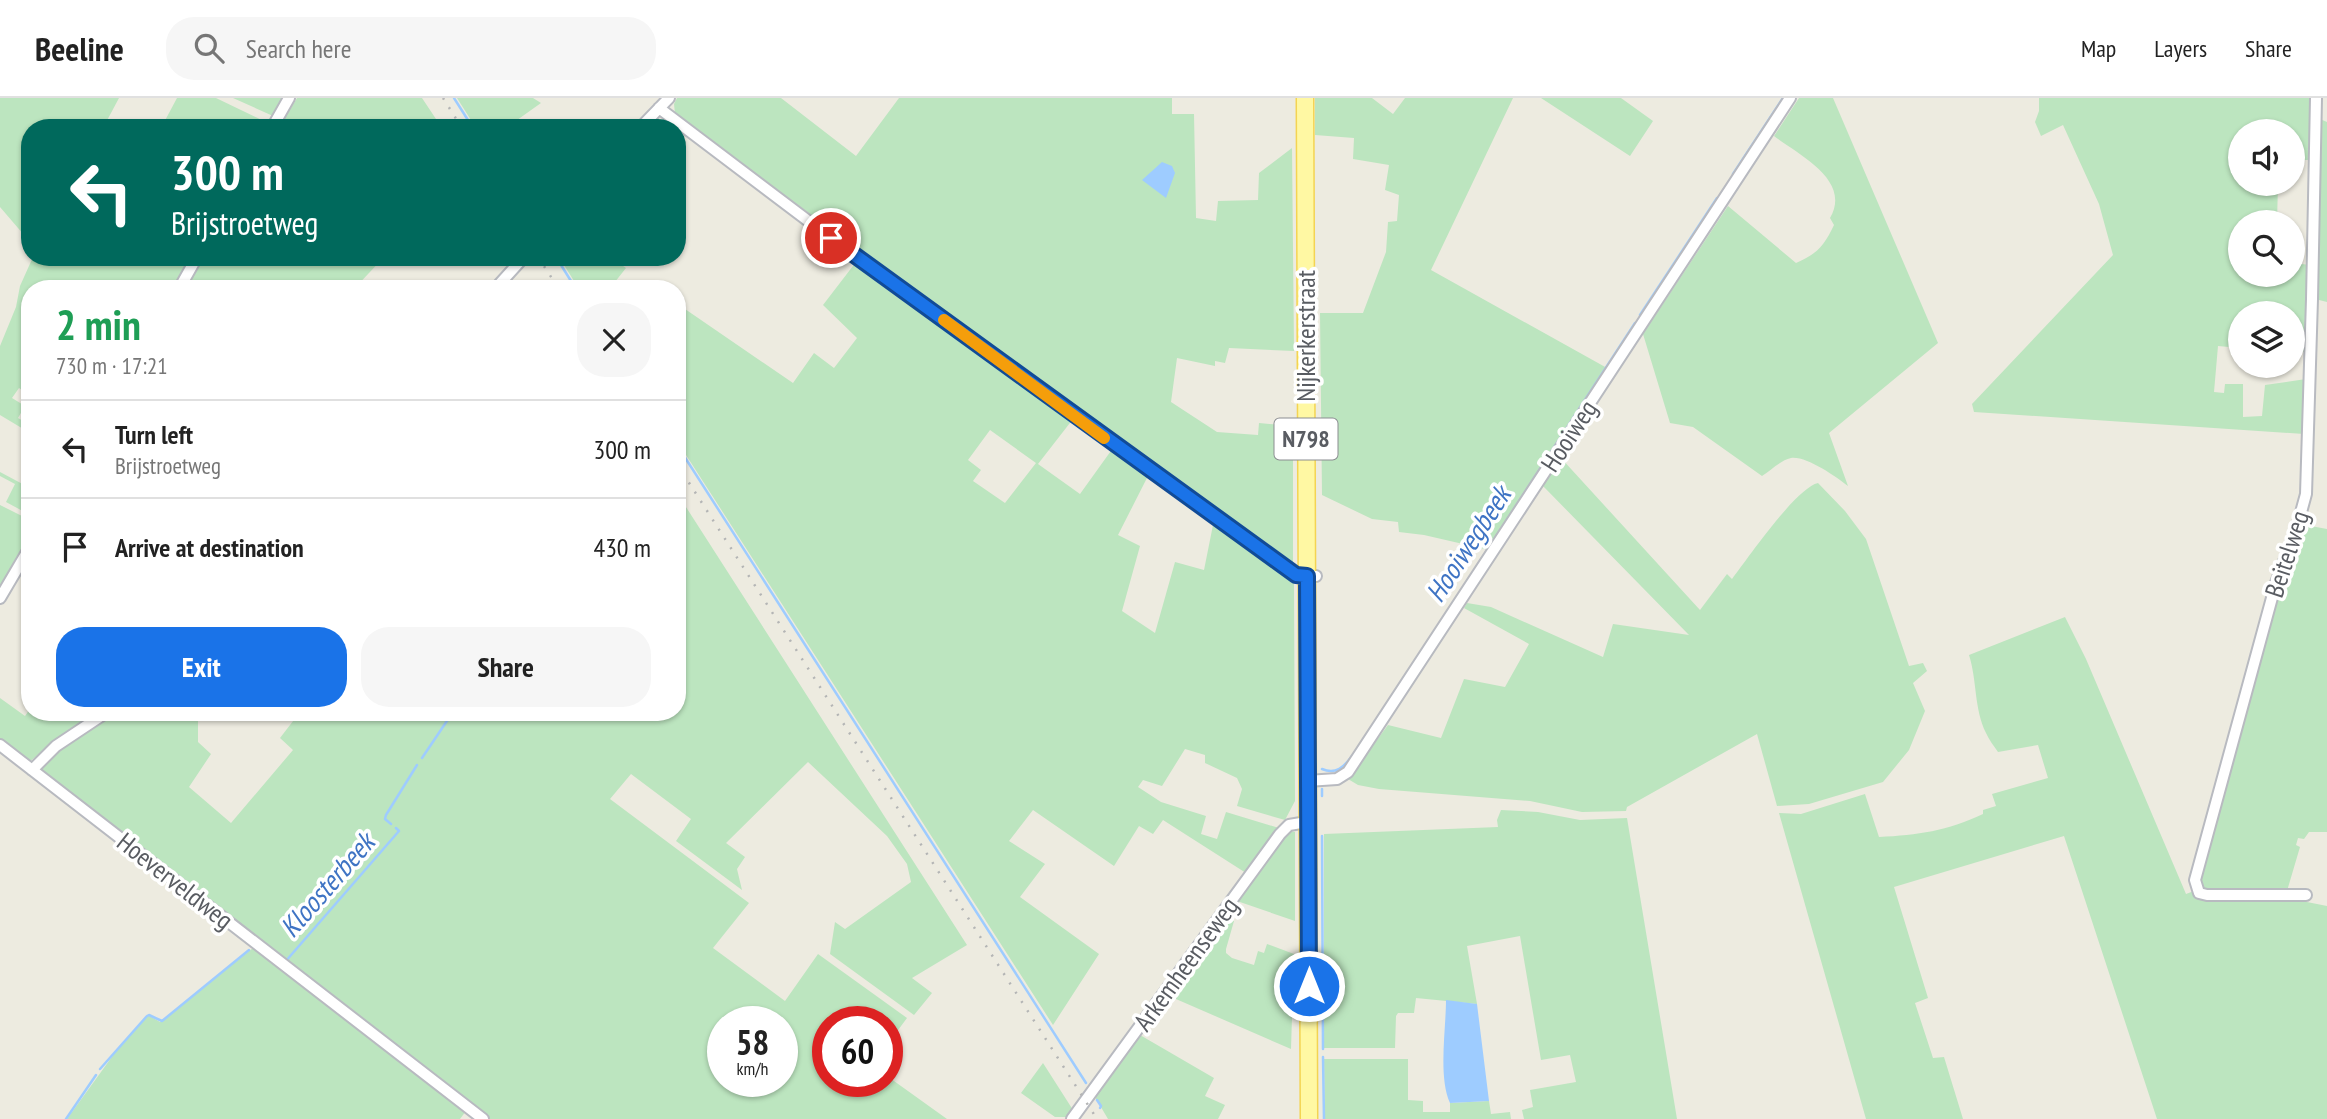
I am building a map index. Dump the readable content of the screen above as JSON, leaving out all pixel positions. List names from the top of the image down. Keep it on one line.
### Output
{"streets":{"main road":["Nijkerkerstraat","N798"],"street":["Hooiweg","Beitelweg","Hoeverveldweg","Arkemheenseweg"]},"crossings":[["Nijkerkerstraat","Hooiweg"],["Nijkerkerstraat","Arkemheenseweg"]],"water":["Hooiwegbeek","Kloosterbeek"],"page":{"header":"Beeline","search":"Search here","nav":["Map","Layers","Share"],"turn":["300 m","Brijstroetweg"],"heading":["2 min","730 m · 17:21"],"list":[{"name":"Turn left","note":"Brijstroetweg","value":"300 m"},{"name":"Arrive at destination","value":"430 m"}],"buttons":["Exit","Share"],"speed":"58 km/h","limit":"60"}}
